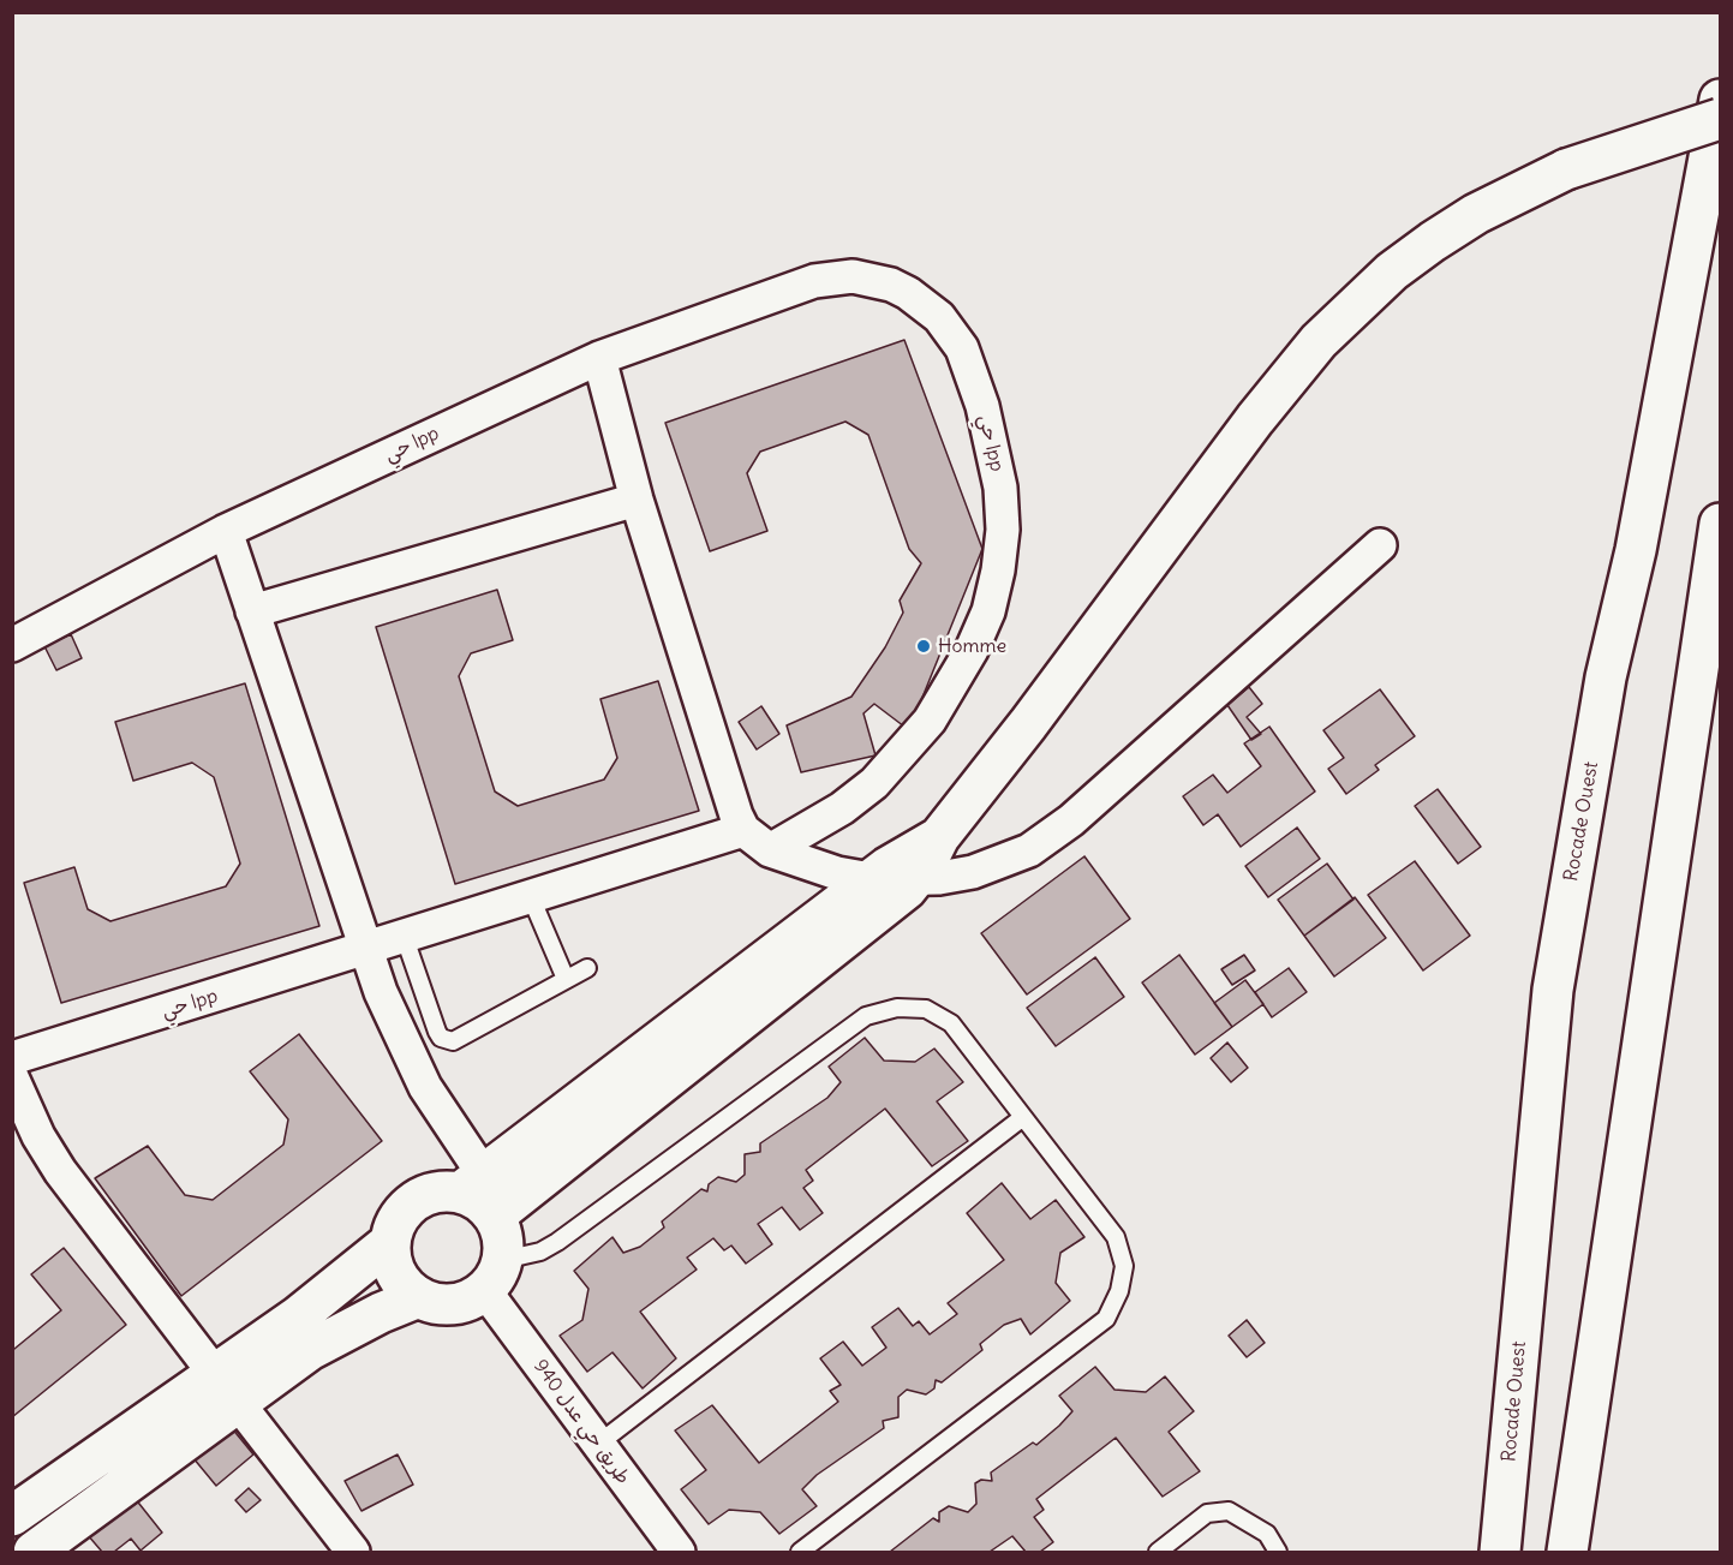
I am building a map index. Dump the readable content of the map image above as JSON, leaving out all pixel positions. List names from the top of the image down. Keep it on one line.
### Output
{"streets":{"main road":["Rocade Ouest"],"street":["حي lpp","طريق حي عدل 940"]},"places":["Homme"]}
